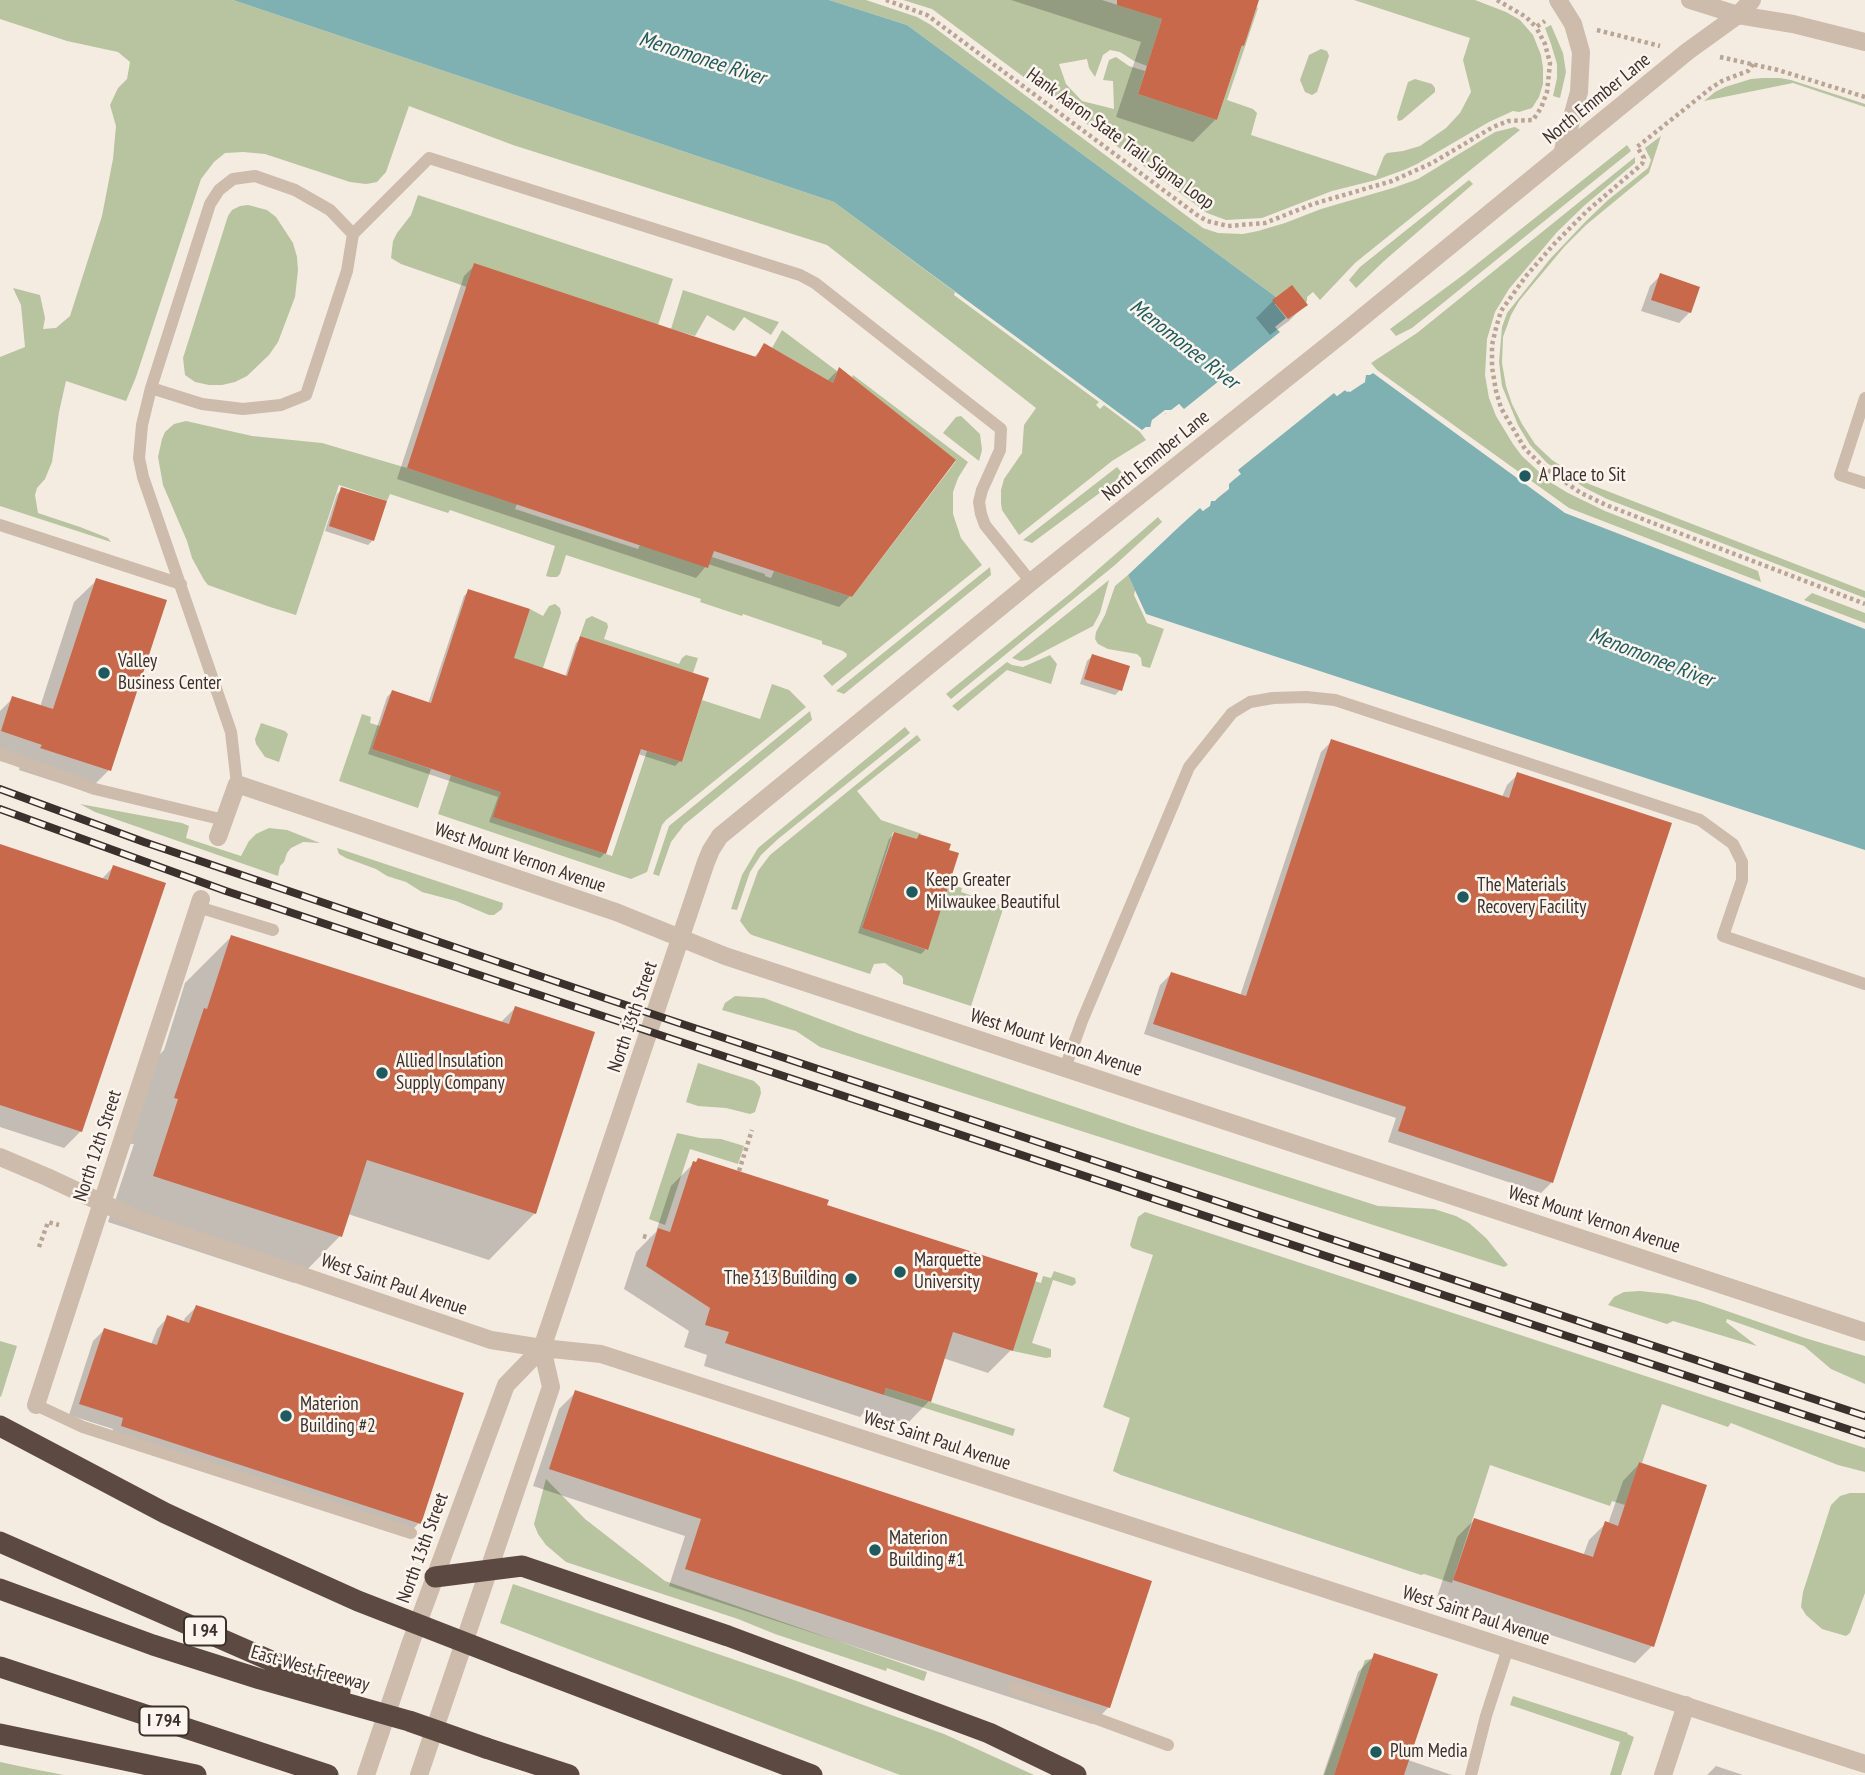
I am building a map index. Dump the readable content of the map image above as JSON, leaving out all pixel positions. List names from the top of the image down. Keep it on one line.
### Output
{"streets":{"highway":["I 94","East-West Freeway","I 794"],"street":["North Emmber Lane","West Mount Vernon Avenue","North 13th Street","North 12th Street","West Saint Paul Avenue"],"path":["Hank Aaron State Trail Sigma Loop"]},"crossings":[["North Emmber Lane","West Mount Vernon Avenue"],["North Emmber Lane","North 13th Street"],["West Mount Vernon Avenue","North 13th Street"],["North 13th Street","West Saint Paul Avenue"],["North 12th Street","West Saint Paul Avenue"],["I 94","East-West Freeway"]],"water":["Menomonee River"],"places":["A Place to Sit","Valley Business Center","Keep Greater Milwaukee Beautiful","The Materials Recovery Facility","Allied Insulation Supply Company","Marquette University","The 313 Building","Materion Building #2","Materion Building #1","Plum Media"]}
